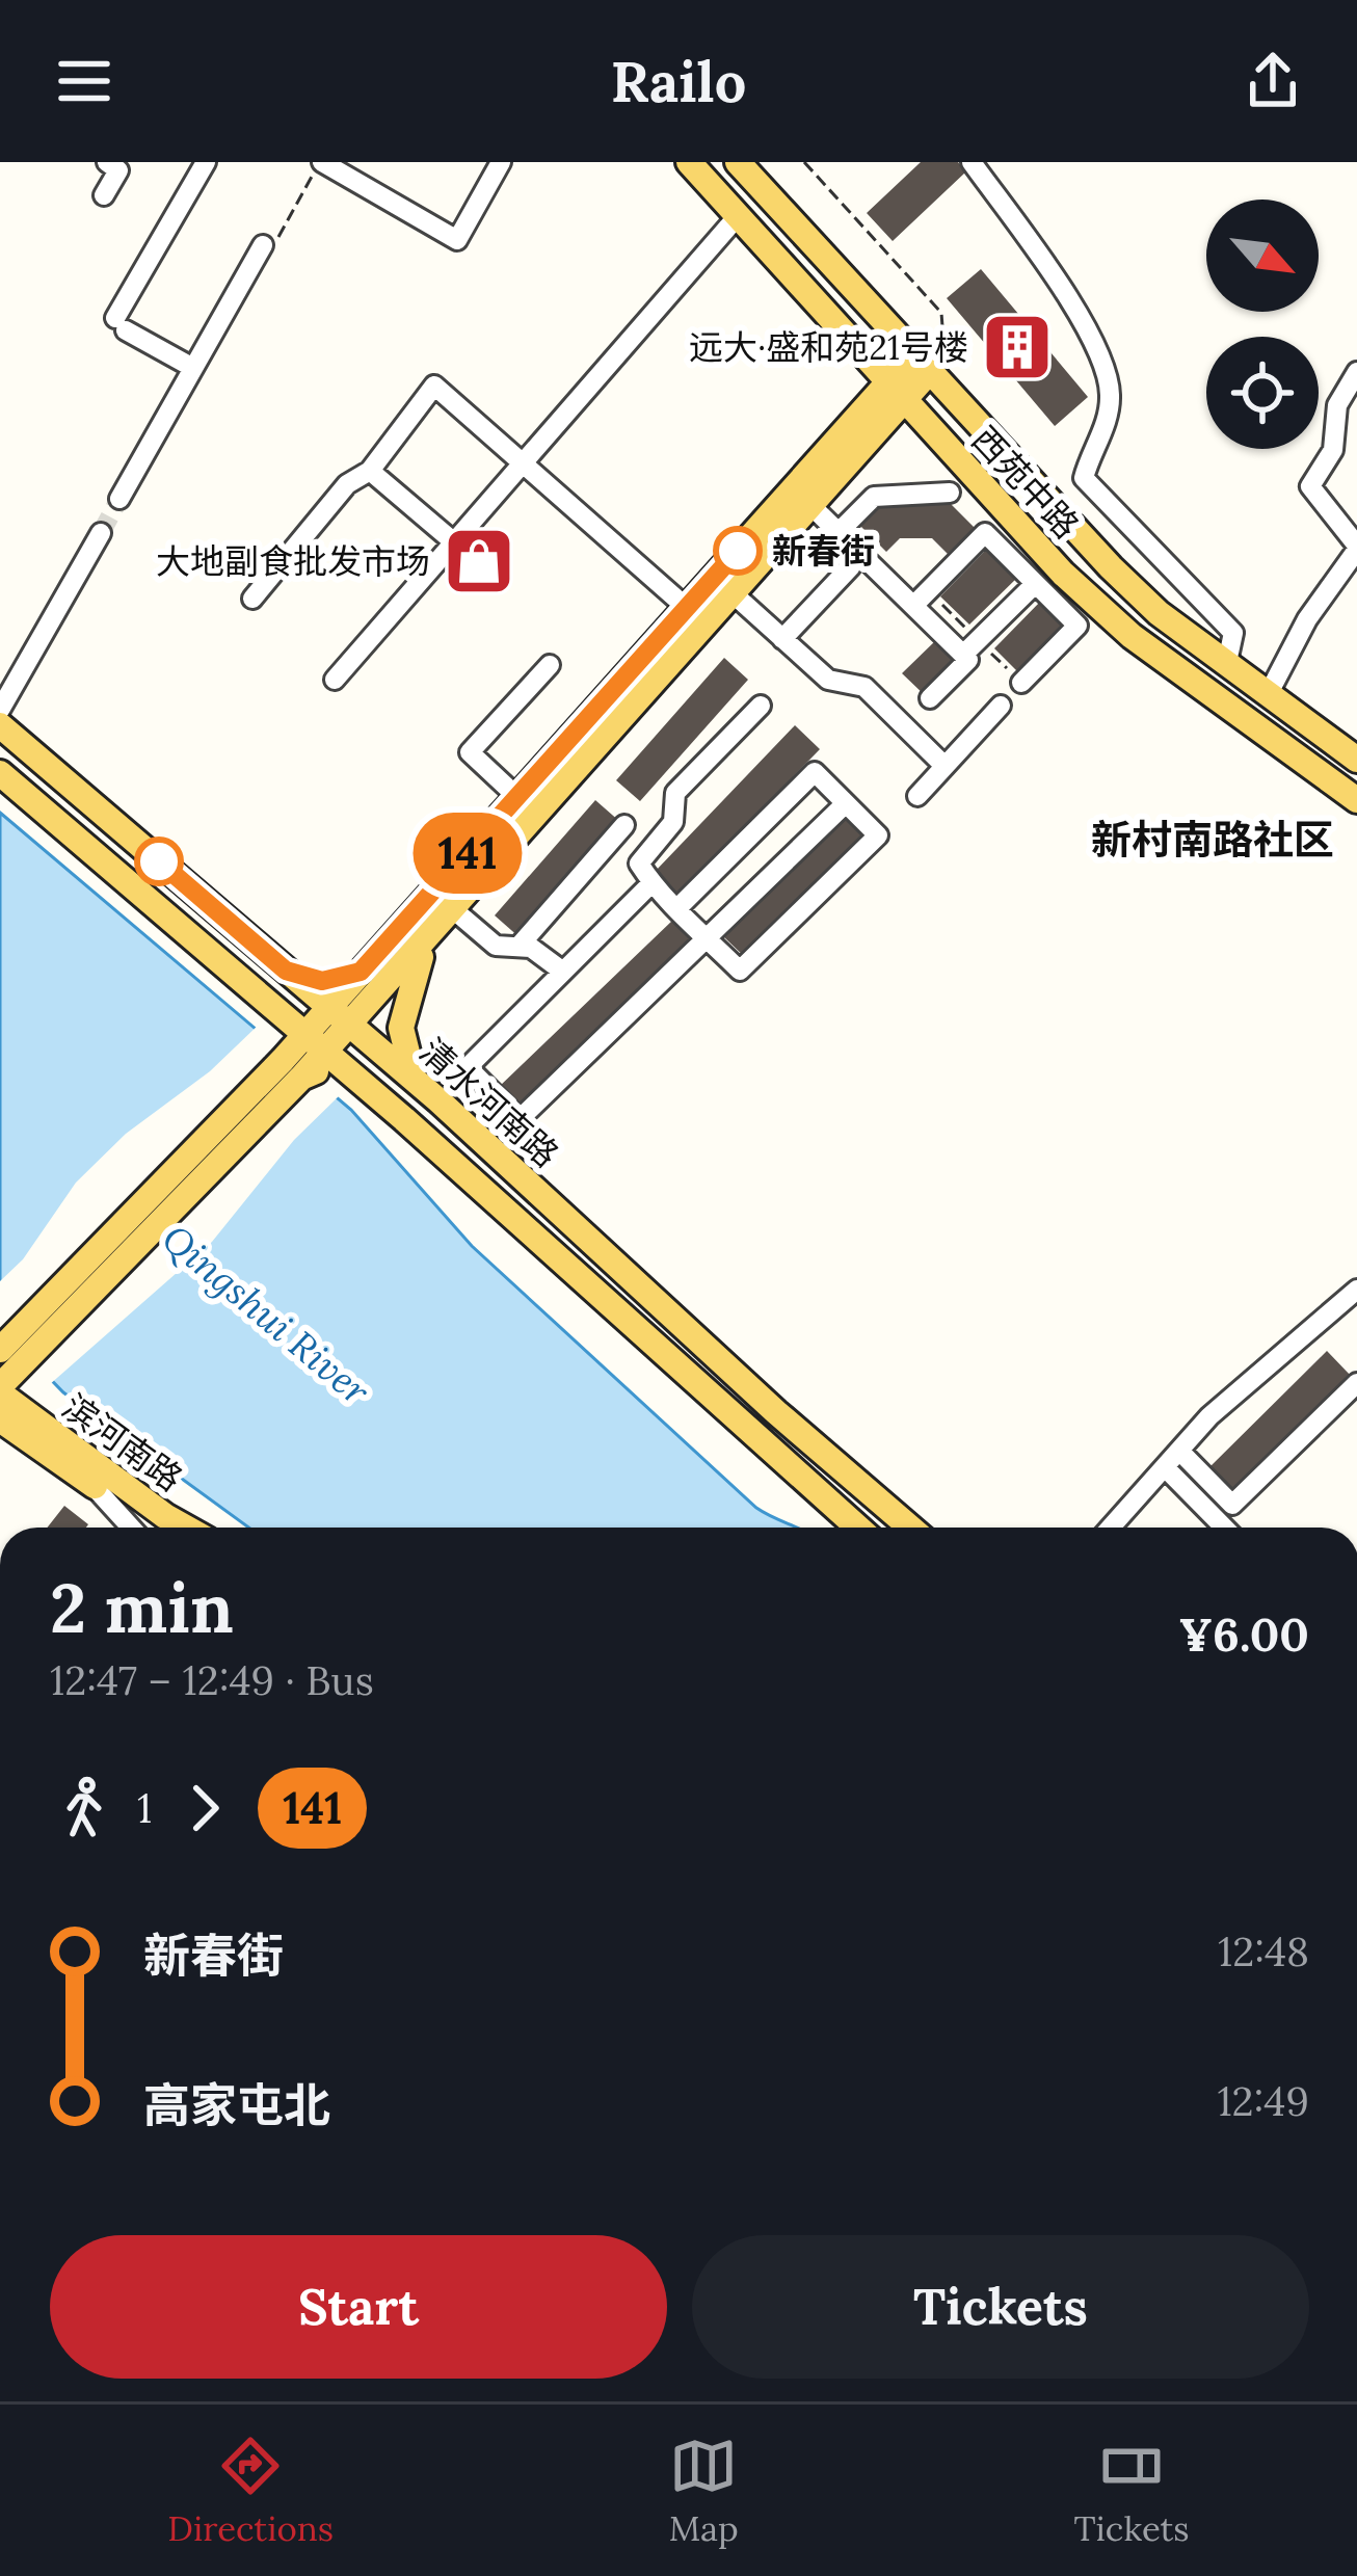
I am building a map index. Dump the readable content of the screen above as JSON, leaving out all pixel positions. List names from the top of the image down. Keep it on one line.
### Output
{"streets":{"main road":["西苑中路","清水河南路","滨河南路"]},"districts":["新村南路社区"],"water":["Qingshui River"],"places":{"building":["远大·盛和苑21号楼"],"other":["新春街"],"shop":["大地副食批发市场"]},"lines":["bus line 141"],"north":"bottom right","page":{"header":"Railo","on_map":"141","heading":["2 min","12:47 – 12:49 · Bus","¥6.00"],"legs":["1","141"],"list":[{"name":"新春街","value":"12:48"},{"name":"高家屯北","value":"12:49"}],"buttons":["Start","Tickets"],"tabs":["Directions","Map","Tickets"]}}
